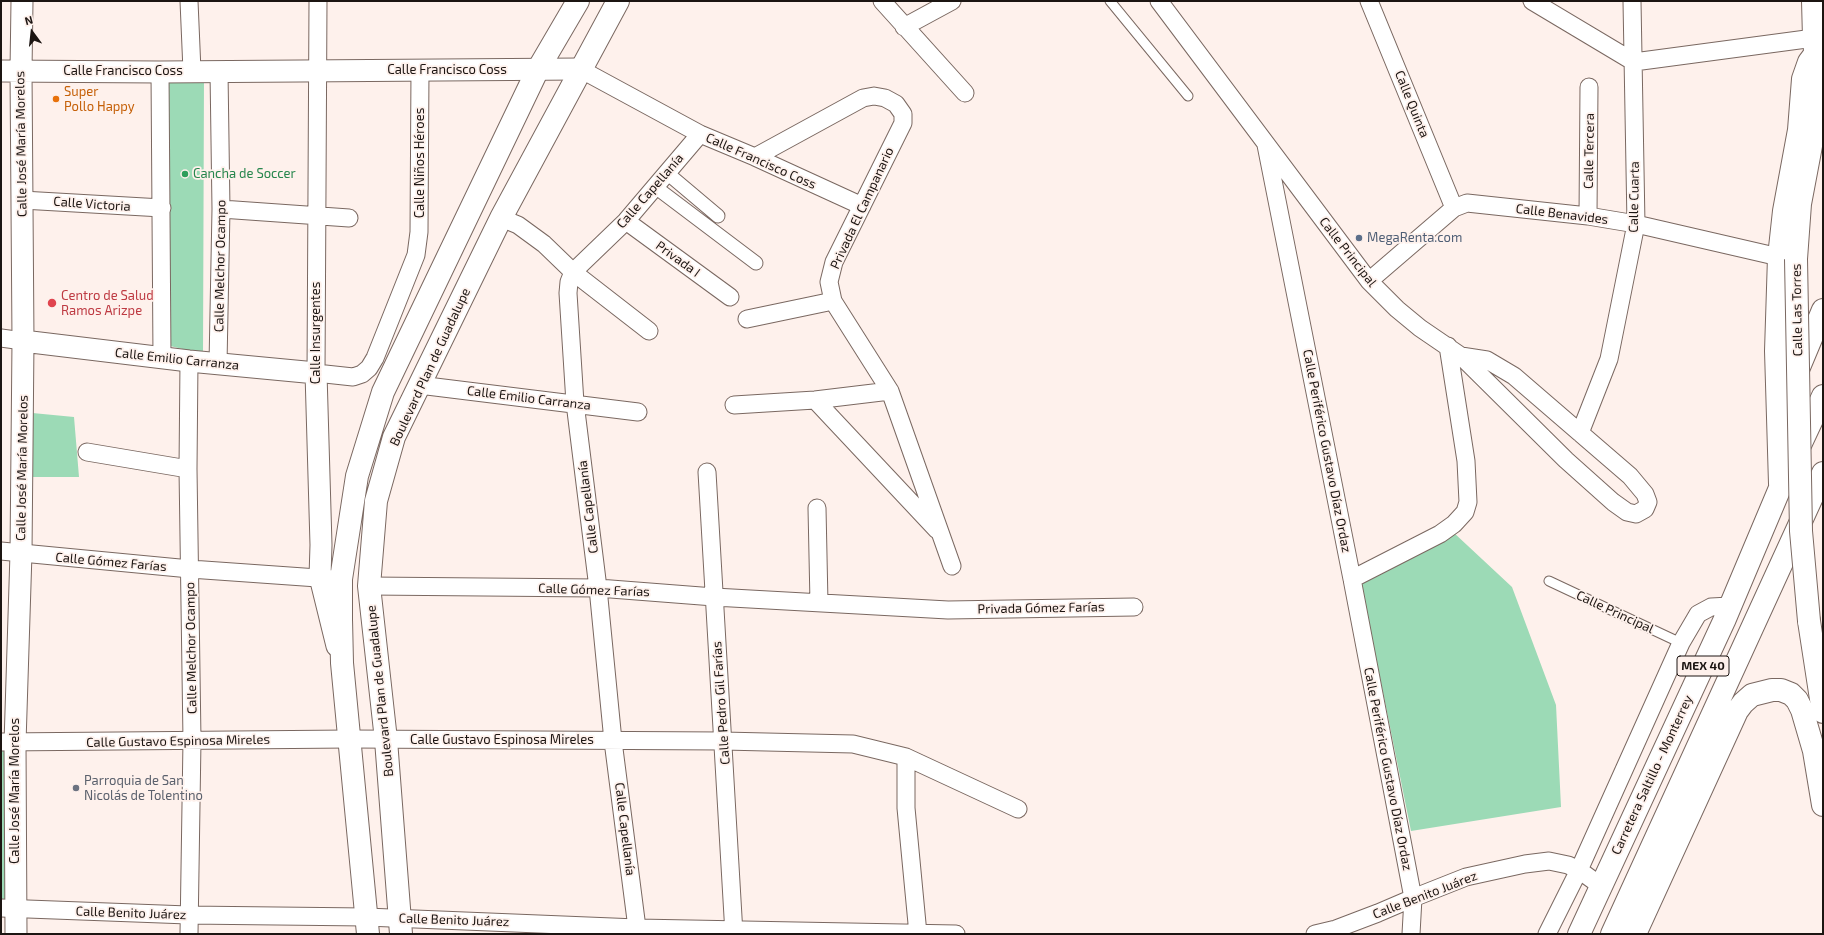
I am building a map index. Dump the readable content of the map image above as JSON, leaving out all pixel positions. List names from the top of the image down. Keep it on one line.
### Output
{"streets":{"main road":["Calle Las Torres","Boulevard Plan de Guadalupe","MEX 40","Carretera Saltillo - Monterrey"],"street":["Calle Francisco Coss","Calle Quinta","Calle José María Morelos","Calle Tercera","Calle Niños Héroes","Calle Capellanía","Calle Cuarta","Calle Victoria","Privada El Campanario","Calle Benavides","Calle Principal","Privada I","Calle Melchor Ocampo","Calle Insurgentes","Calle Emilio Carranza","Calle Periférico Gustavo Díaz Ordaz","Calle Gómez Farías","Privada Gómez Farías","Calle Pedro Gil Farías","Calle Gustavo Espinosa Mireles","Calle Benito Juárez"]},"crossings":[["Calle Francisco Coss","Calle José María Morelos"],["Calle Francisco Coss","Calle Niños Héroes"],["Calle Francisco Coss","Calle Capellanía"],["Calle Francisco Coss","Privada El Campanario"],["Calle Francisco Coss","Calle Melchor Ocampo"],["Calle Francisco Coss","Calle Insurgentes"],["Calle Francisco Coss","Boulevard Plan de Guadalupe"],["Calle Quinta","Calle Benavides"],["Calle José María Morelos","Calle Victoria"],["Calle José María Morelos","Calle Emilio Carranza"],["Calle José María Morelos","Calle Gómez Farías"],["Calle José María Morelos","Calle Gustavo Espinosa Mireles"],["Calle José María Morelos","Calle Benito Juárez"],["Calle Tercera","Calle Benavides"],["Calle Niños Héroes","Calle Emilio Carranza"],["Calle Capellanía","Privada I"],["Calle Capellanía","Calle Emilio Carranza"],["Calle Capellanía","Calle Gómez Farías"],["Calle Capellanía","Calle Gustavo Espinosa Mireles"],["Calle Capellanía","Calle Benito Juárez"],["Calle Cuarta","Calle Benavides"],["Calle Cuarta","Calle Principal"],["Calle Benavides","Calle Principal"],["Calle Benavides","Calle Las Torres"],["Calle Principal","Calle Periférico Gustavo Díaz Ordaz"],["Calle Melchor Ocampo","Calle Emilio Carranza"],["Calle Melchor Ocampo","Calle Gómez Farías"],["Calle Melchor Ocampo","Calle Gustavo Espinosa Mireles"],["Calle Melchor Ocampo","Calle Benito Juárez"],["Calle Insurgentes","Calle Emilio Carranza"],["Calle Insurgentes","Boulevard Plan de Guadalupe"],["Calle Insurgentes","Calle Gómez Farías"],["Calle Emilio Carranza","Boulevard Plan de Guadalupe"],["Boulevard Plan de Guadalupe","Calle Gómez Farías"],["Boulevard Plan de Guadalupe","Calle Gustavo Espinosa Mireles"],["Boulevard Plan de Guadalupe","Calle Benito Juárez"],["Calle Periférico Gustavo Díaz Ordaz","Calle Benito Juárez"],["Calle Gómez Farías","Privada Gómez Farías"],["Calle Gómez Farías","Calle Pedro Gil Farías"],["Calle Pedro Gil Farías","Calle Gustavo Espinosa Mireles"],["Calle Pedro Gil Farías","Calle Benito Juárez"],["Carretera Saltillo - Monterrey","Calle Benito Juárez"]],"places":["Super Pollo Happy","Cancha de Soccer","MegaRenta.com","Centro de Salud Ramos Arizpe","Parroquia de San Nicolás de Tolentino"],"north":"top"}
